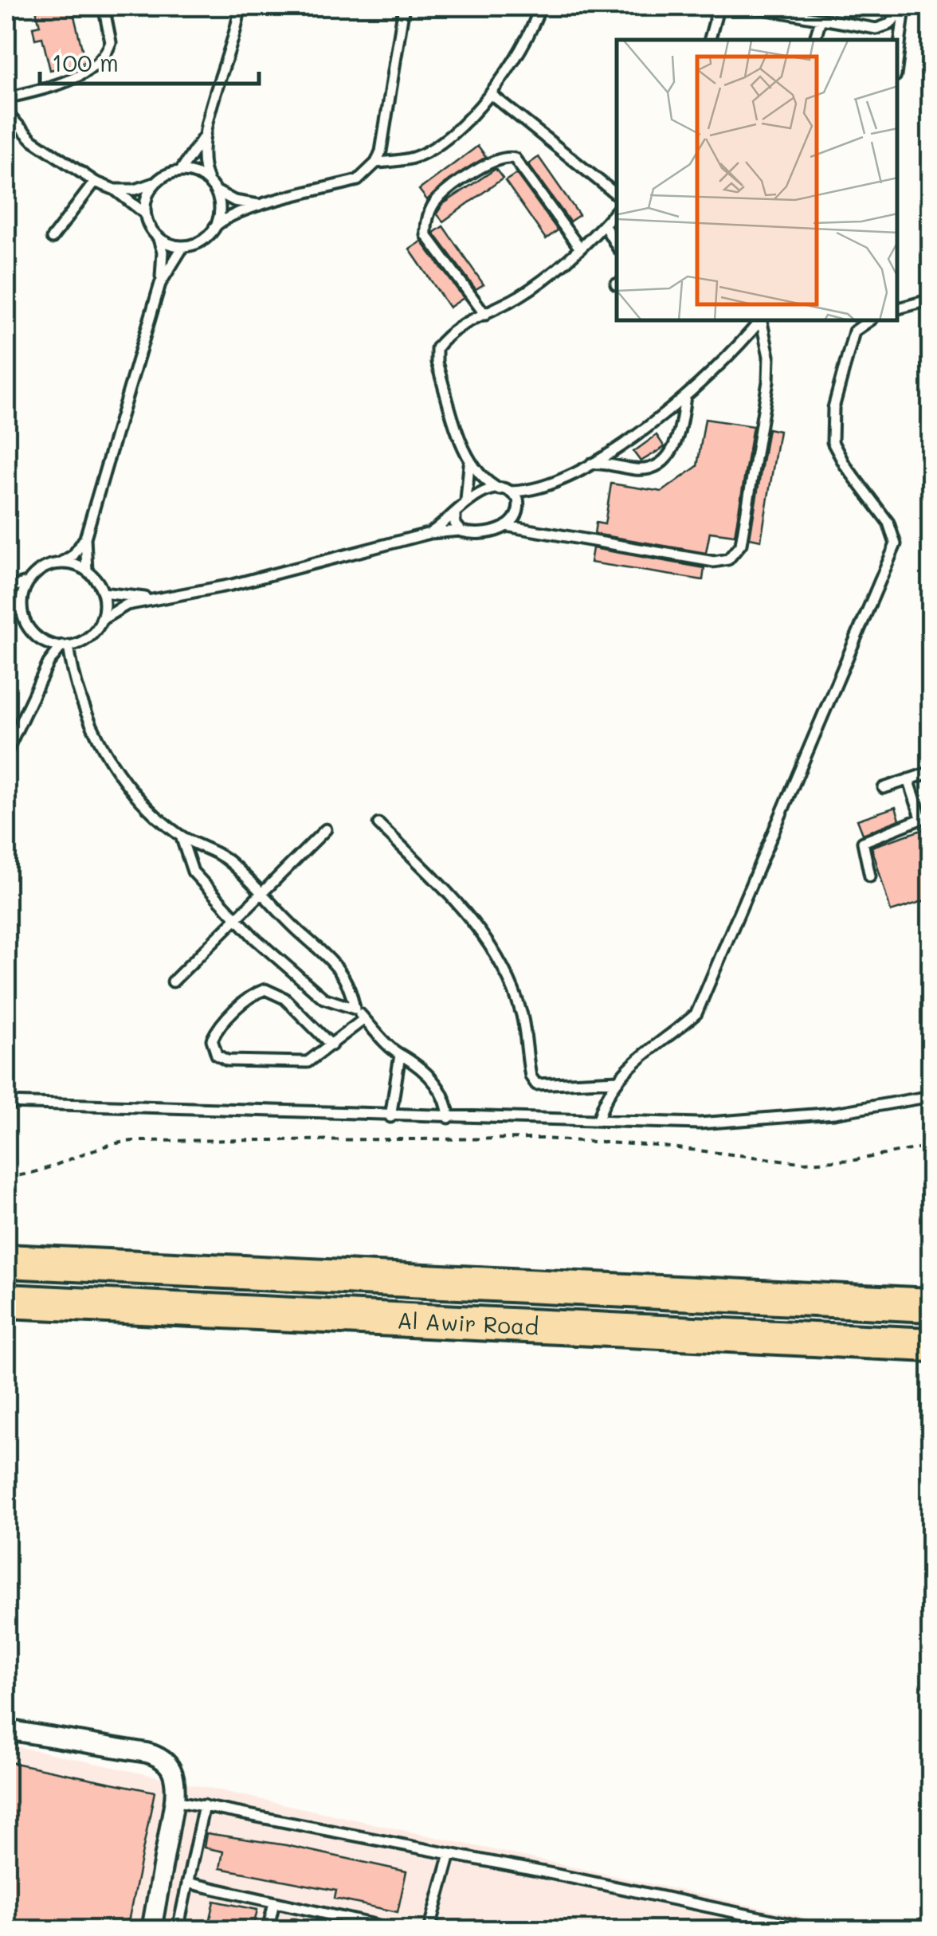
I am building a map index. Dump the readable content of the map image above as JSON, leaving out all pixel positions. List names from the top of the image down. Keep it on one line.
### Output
{"streets":{"highway":["Al Awir Road"]},"scale_bar":"100 m"}
